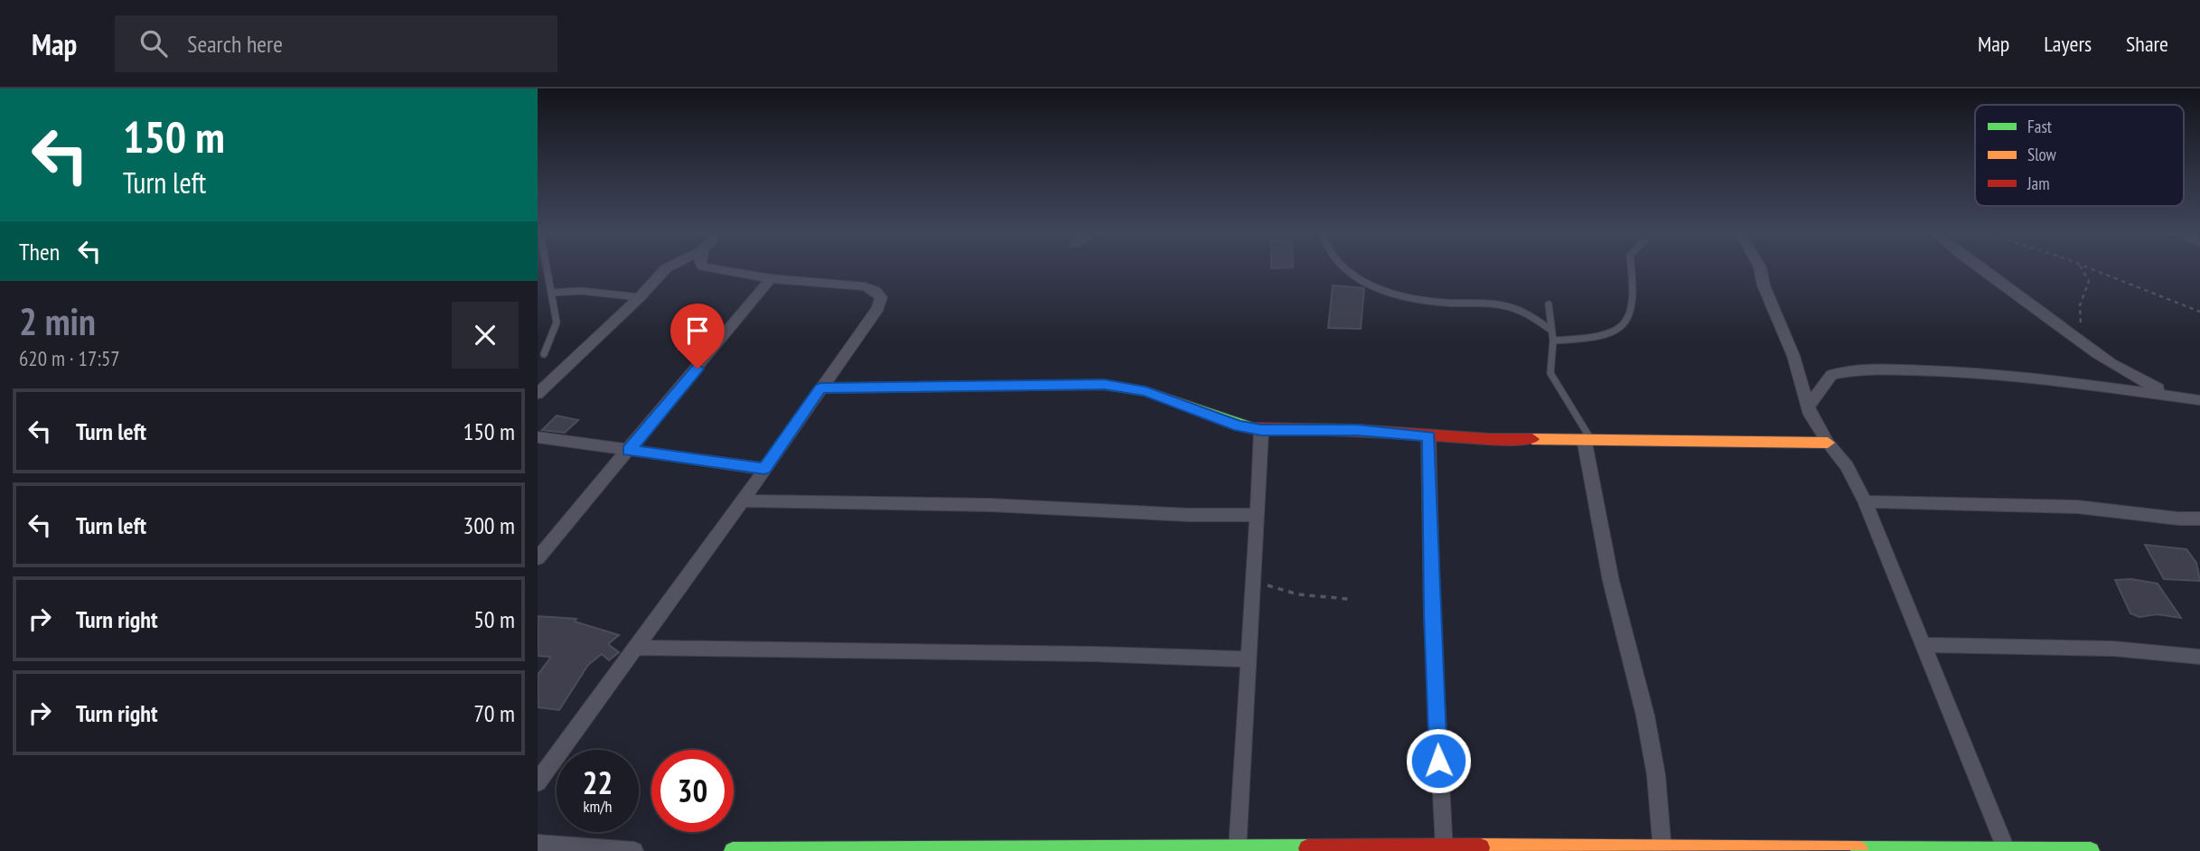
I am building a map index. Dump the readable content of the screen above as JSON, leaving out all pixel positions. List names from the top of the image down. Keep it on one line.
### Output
{"legend":["Fast","Slow","Jam"],"page":{"header":"Map","search":"Search here","nav":["Map","Layers","Share"],"turn":["150 m","Turn left"],"then":"Then","heading":["2 min","620 m · 17:57"],"list":[{"name":"Turn left","value":"150 m"},{"name":"Turn left","value":"300 m"},{"name":"Turn right","value":"50 m"},{"name":"Turn right","value":"70 m"}],"speed":"22 km/h","limit":"30"}}
